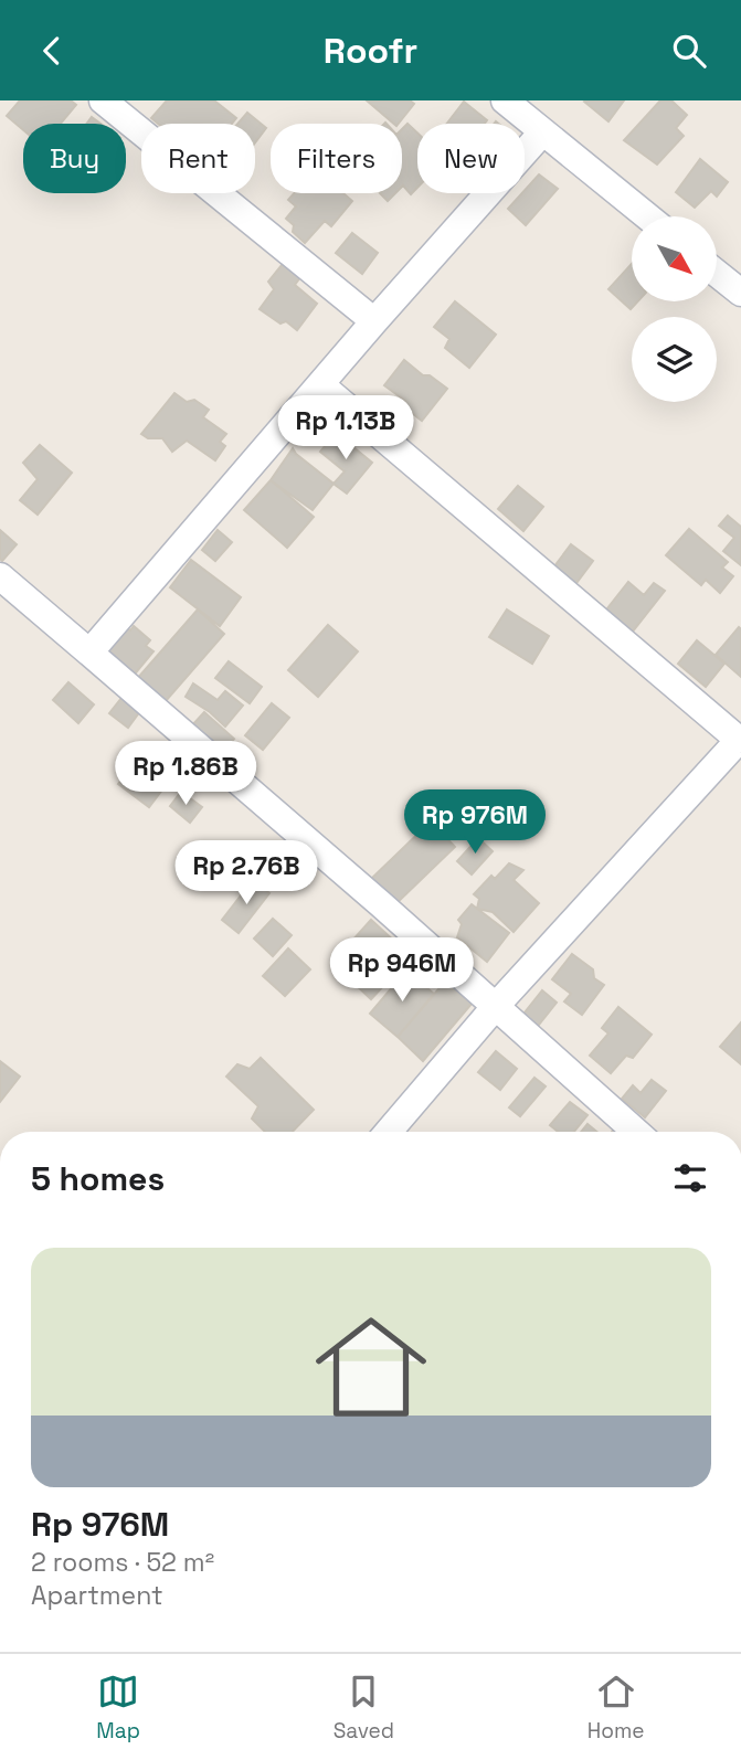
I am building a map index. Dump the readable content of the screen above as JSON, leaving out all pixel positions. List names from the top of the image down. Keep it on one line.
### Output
{"north":"bottom right","page":{"header":"Roofr","chip":["Buy","Rent","Filters","New"],"price":["Rp 1.13B","Rp 1.86B","Rp 976M","Rp 2.76B","Rp 946M"],"heading":"5 homes","list":[{"name":"Rp 976M","note":"2 rooms · 52 m² · Apartment"}],"tabs":["Map","Saved","Home"]}}
